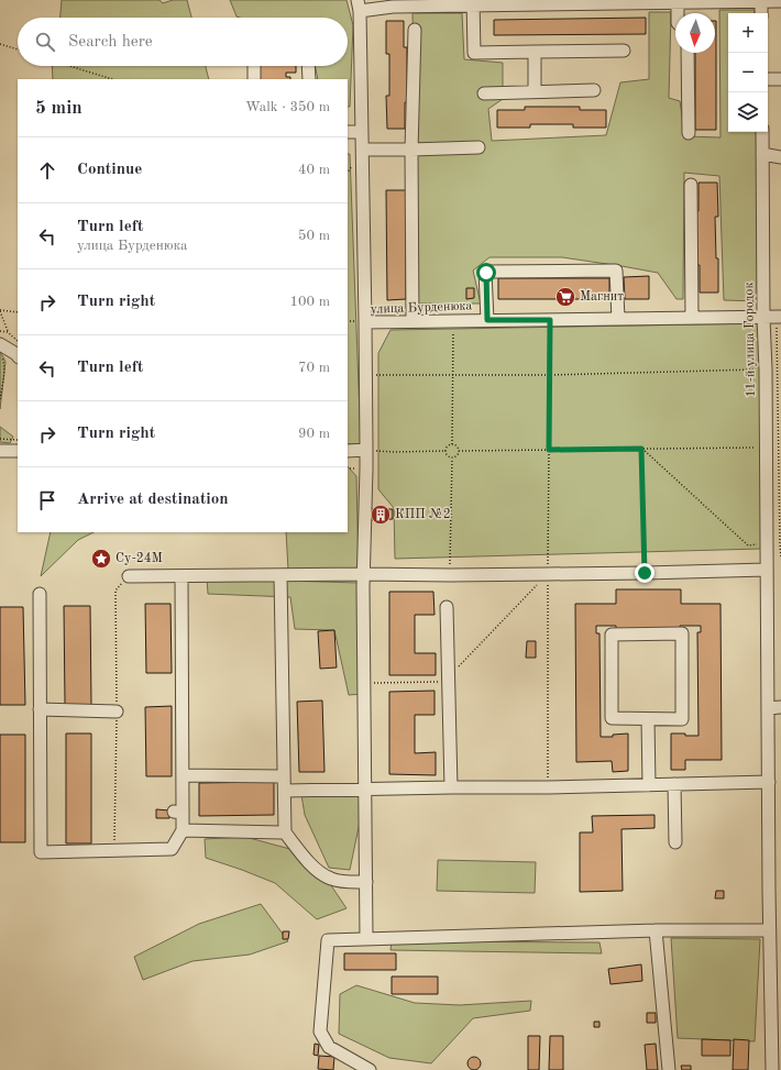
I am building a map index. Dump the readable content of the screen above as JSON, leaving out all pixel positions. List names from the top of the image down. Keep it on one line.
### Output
{"streets":{"street":["улица Бурденюка","11-й улица Городок"]},"crossings":[["улица Бурденюка","11-й улица Городок"]],"places":{"supermarket":["Магнит"],"building":["КПП №2"],"place":["Су-24М"]},"north":"bottom","page":{"map_buttons":["+","−"],"search":"Search here","heading":["5 min","Walk · 350 m"],"list":[["Continue","40 m"],["Turn left","улица Бурденюка","50 m"],["Turn right","100 m"],["Turn left","70 m"],["Turn right","90 m"],"Arrive at destination"]}}
